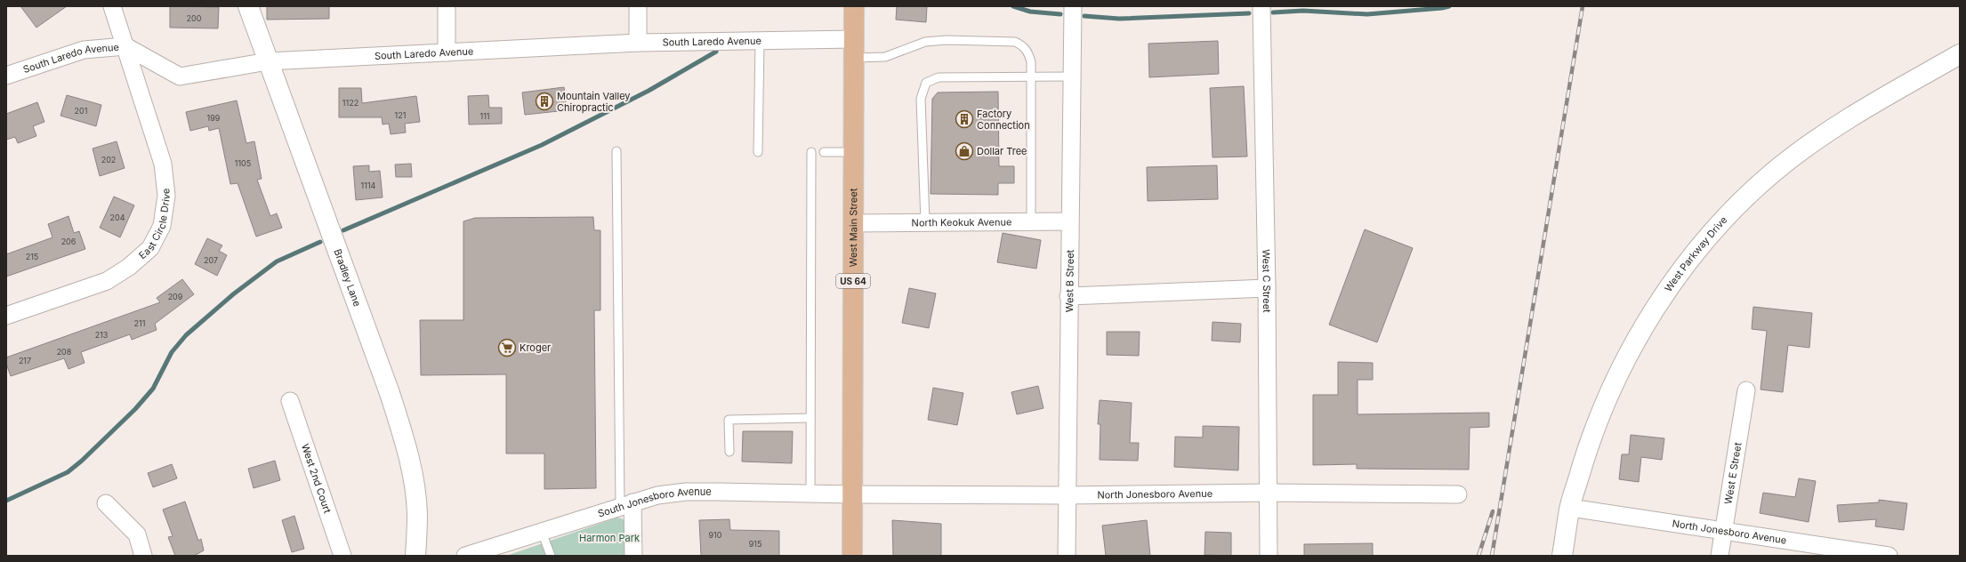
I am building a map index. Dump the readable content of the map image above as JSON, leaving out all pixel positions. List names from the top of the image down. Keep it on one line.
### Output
{"streets":{"main road":["West Main Street","West Parkway Drive","Bradley Lane","US 64"],"street":["South Laredo Avenue","East Circle Drive","North Keokuk Avenue","West B Street","West C Street","West E Street","West 2nd Court","North Jonesboro Avenue","South Jonesboro Avenue"]},"crossings":[["South Laredo Avenue","East Circle Drive"],["South Laredo Avenue","West Main Street"],["South Laredo Avenue","Bradley Lane"],["North Keokuk Avenue","West Main Street"],["North Keokuk Avenue","West B Street"],["West Main Street","North Jonesboro Avenue"],["West Main Street","South Jonesboro Avenue"],["West Parkway Drive","North Jonesboro Avenue"],["West B Street","North Jonesboro Avenue"],["West C Street","North Jonesboro Avenue"],["West E Street","North Jonesboro Avenue"],["North Jonesboro Avenue","South Jonesboro Avenue"]],"parks":["Harmon Park"],"places":{"building":["Mountain Valley Chiropractic","Factory Connection"],"shop":["Dollar Tree"],"supermarket":["Kroger"]},"house_numbers":["200","1122","201","121","111","199","202","1105","1114","204","206","215","207","209","211","213","208","217","910","915"]}
